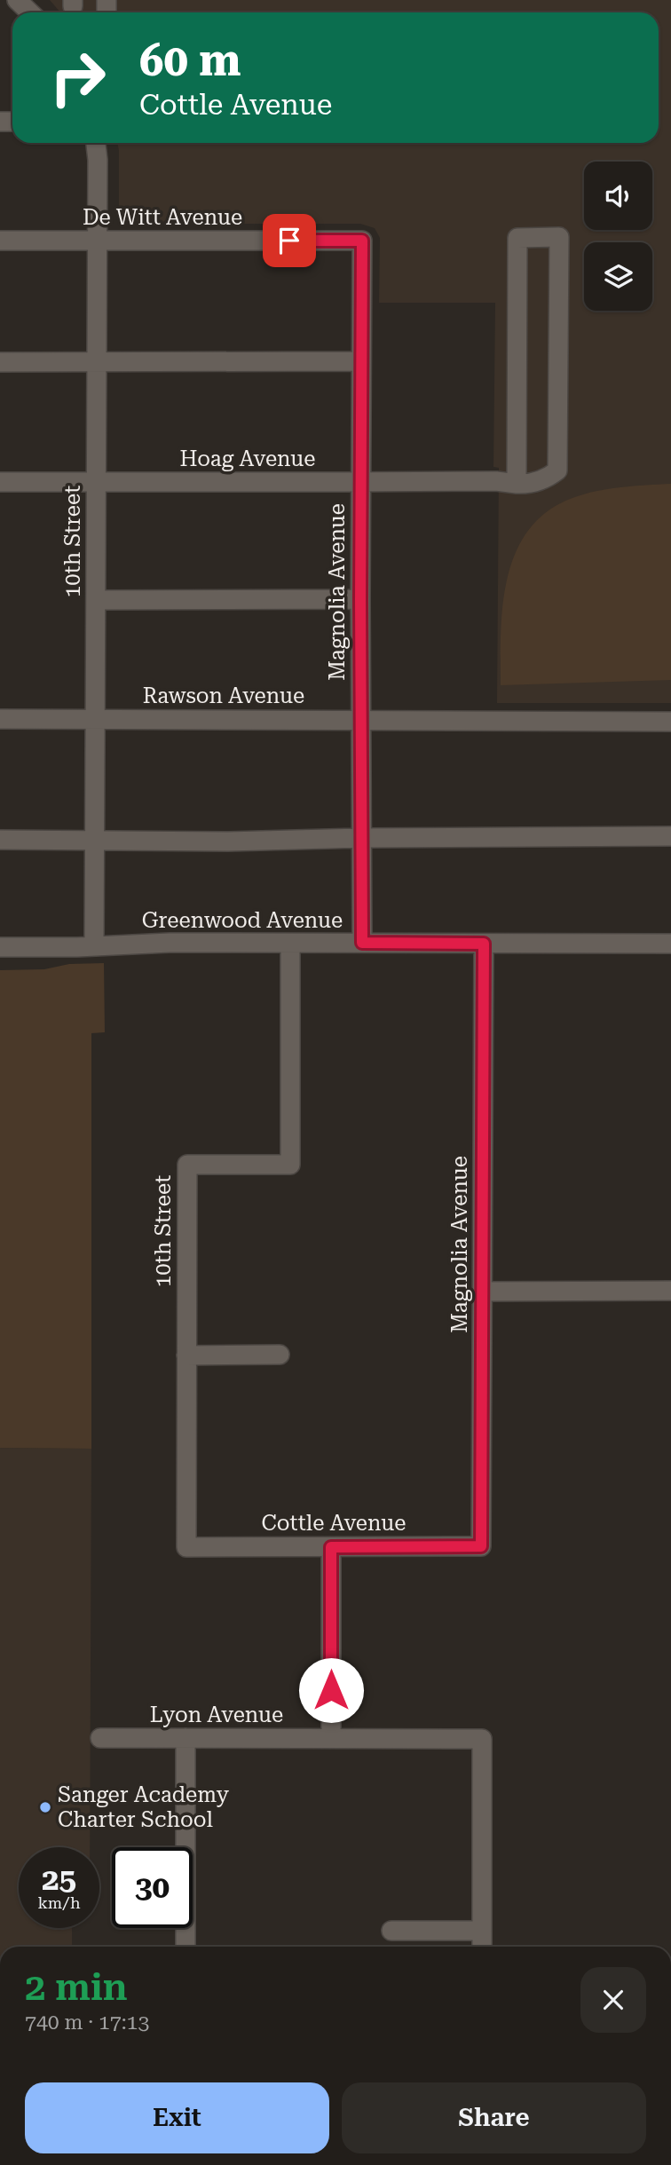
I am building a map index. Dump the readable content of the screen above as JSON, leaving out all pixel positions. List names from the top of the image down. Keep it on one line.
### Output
{"streets":{"street":["De Witt Avenue","Hoag Avenue","10th Street","Magnolia Avenue","Rawson Avenue","Greenwood Avenue","Cottle Avenue","Lyon Avenue"]},"crossings":[["De Witt Avenue","10th Street"],["De Witt Avenue","Magnolia Avenue"],["Hoag Avenue","10th Street"],["Hoag Avenue","Magnolia Avenue"],["10th Street","Rawson Avenue"],["10th Street","Greenwood Avenue"],["10th Street","Cottle Avenue"],["Magnolia Avenue","Rawson Avenue"],["Magnolia Avenue","Greenwood Avenue"],["Magnolia Avenue","Cottle Avenue"]],"places":["Sanger Academy Charter School"],"page":{"turn":["60 m","Cottle Avenue"],"speed":"25 km/h","limit":"30","heading":["2 min","740 m · 17:13"],"buttons":["Exit","Share"]}}
